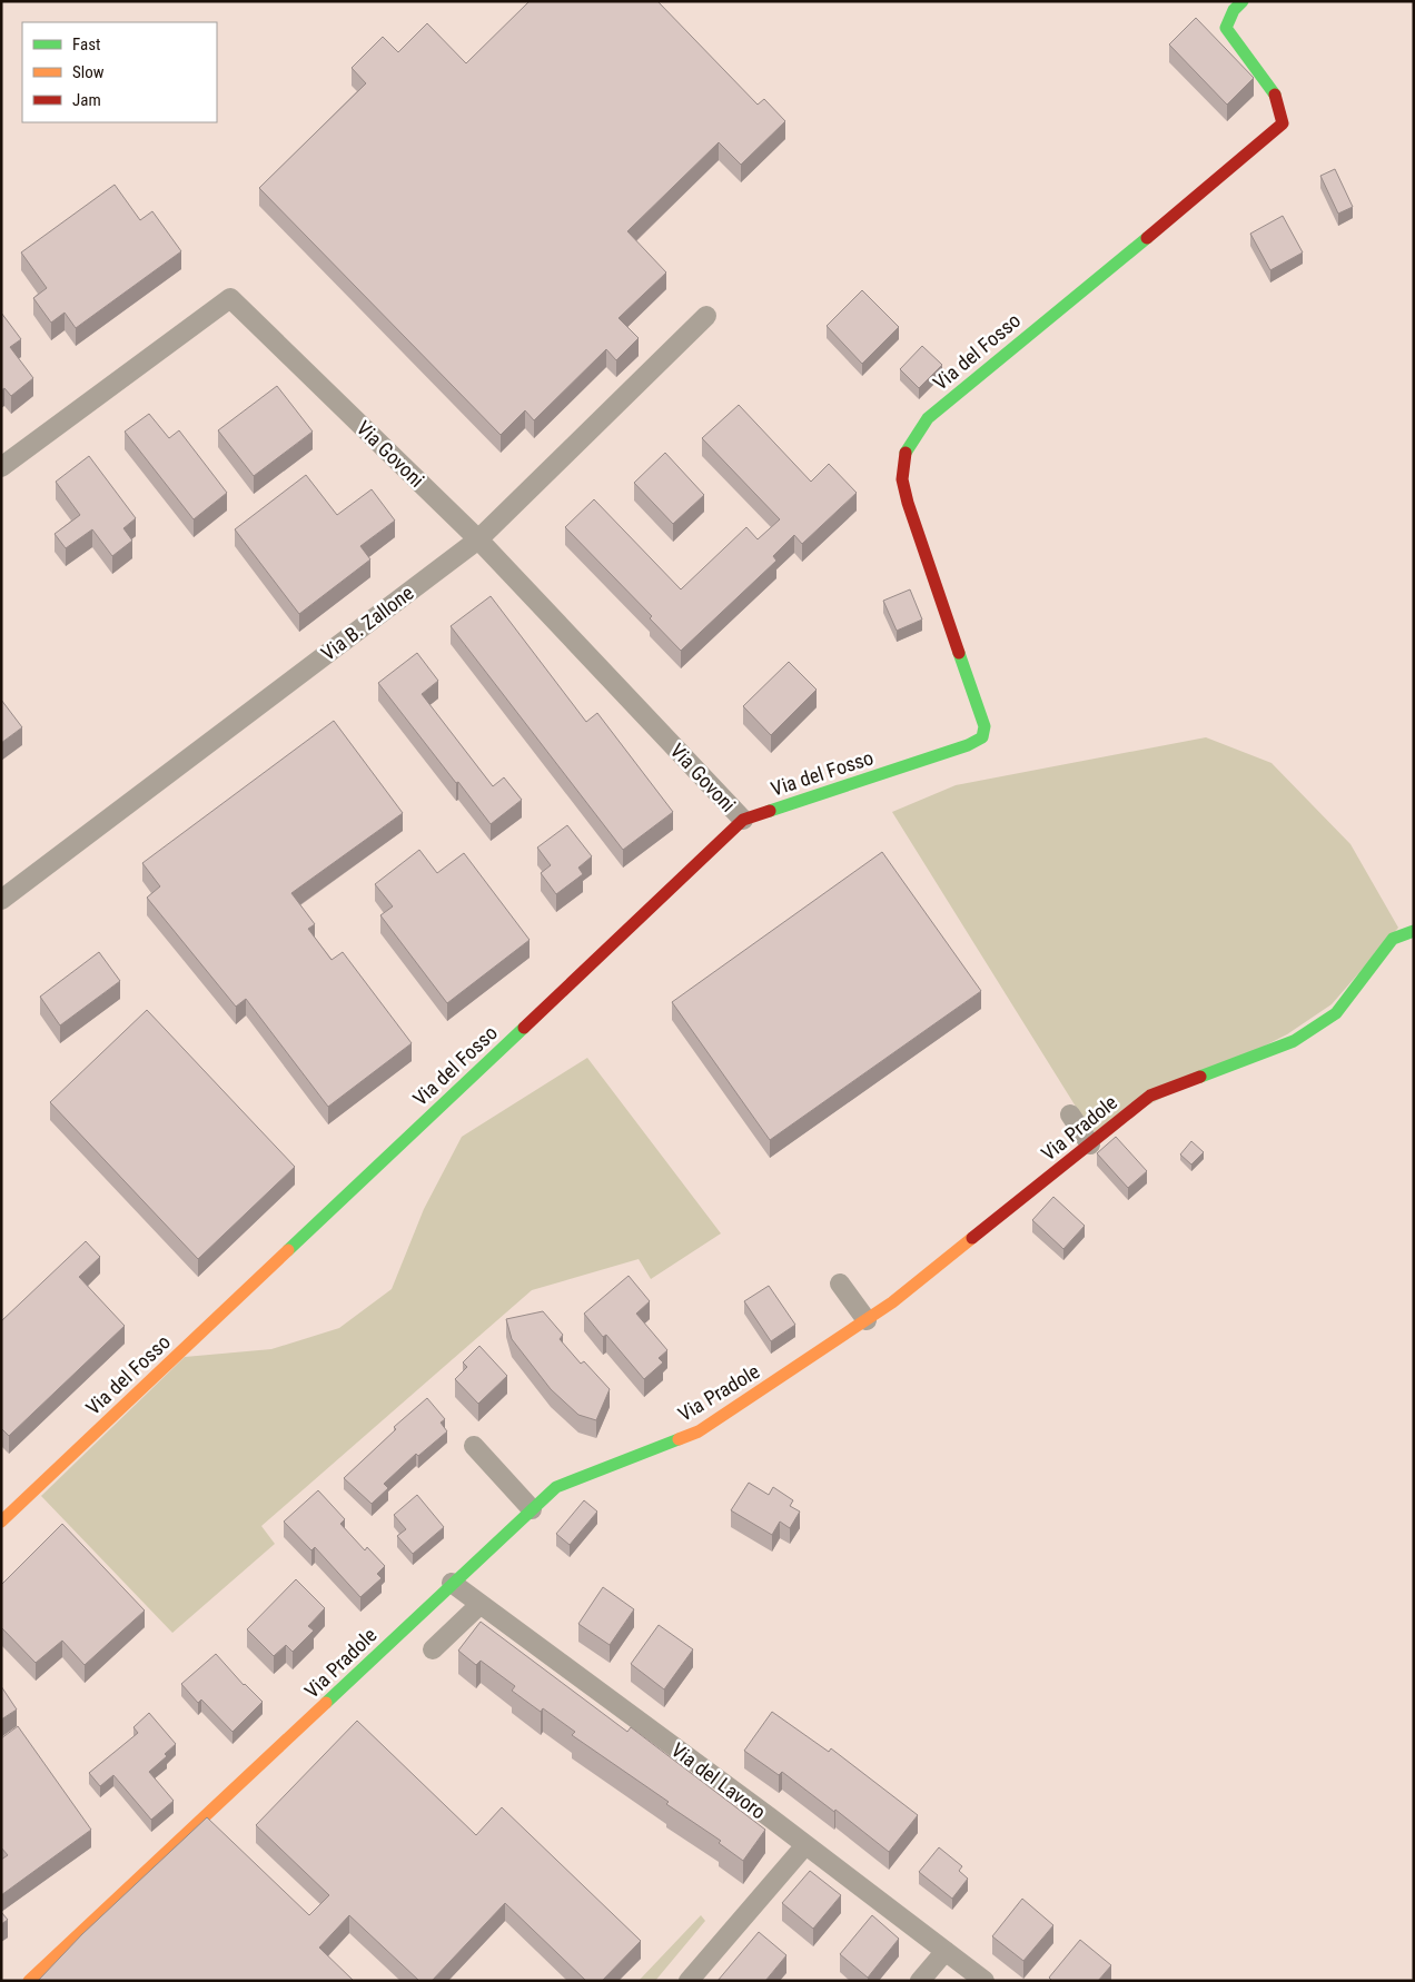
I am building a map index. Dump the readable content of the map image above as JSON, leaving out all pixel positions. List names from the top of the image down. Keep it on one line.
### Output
{"streets":{"street":["Via del Fosso","Via Govoni","Via B. Zallone","Via Pradole","Via del Lavoro"]},"crossings":[["Via del Fosso","Via Govoni"],["Via Govoni","Via B. Zallone"],["Via Pradole","Via del Lavoro"]],"legend":["Fast","Slow","Jam"]}
